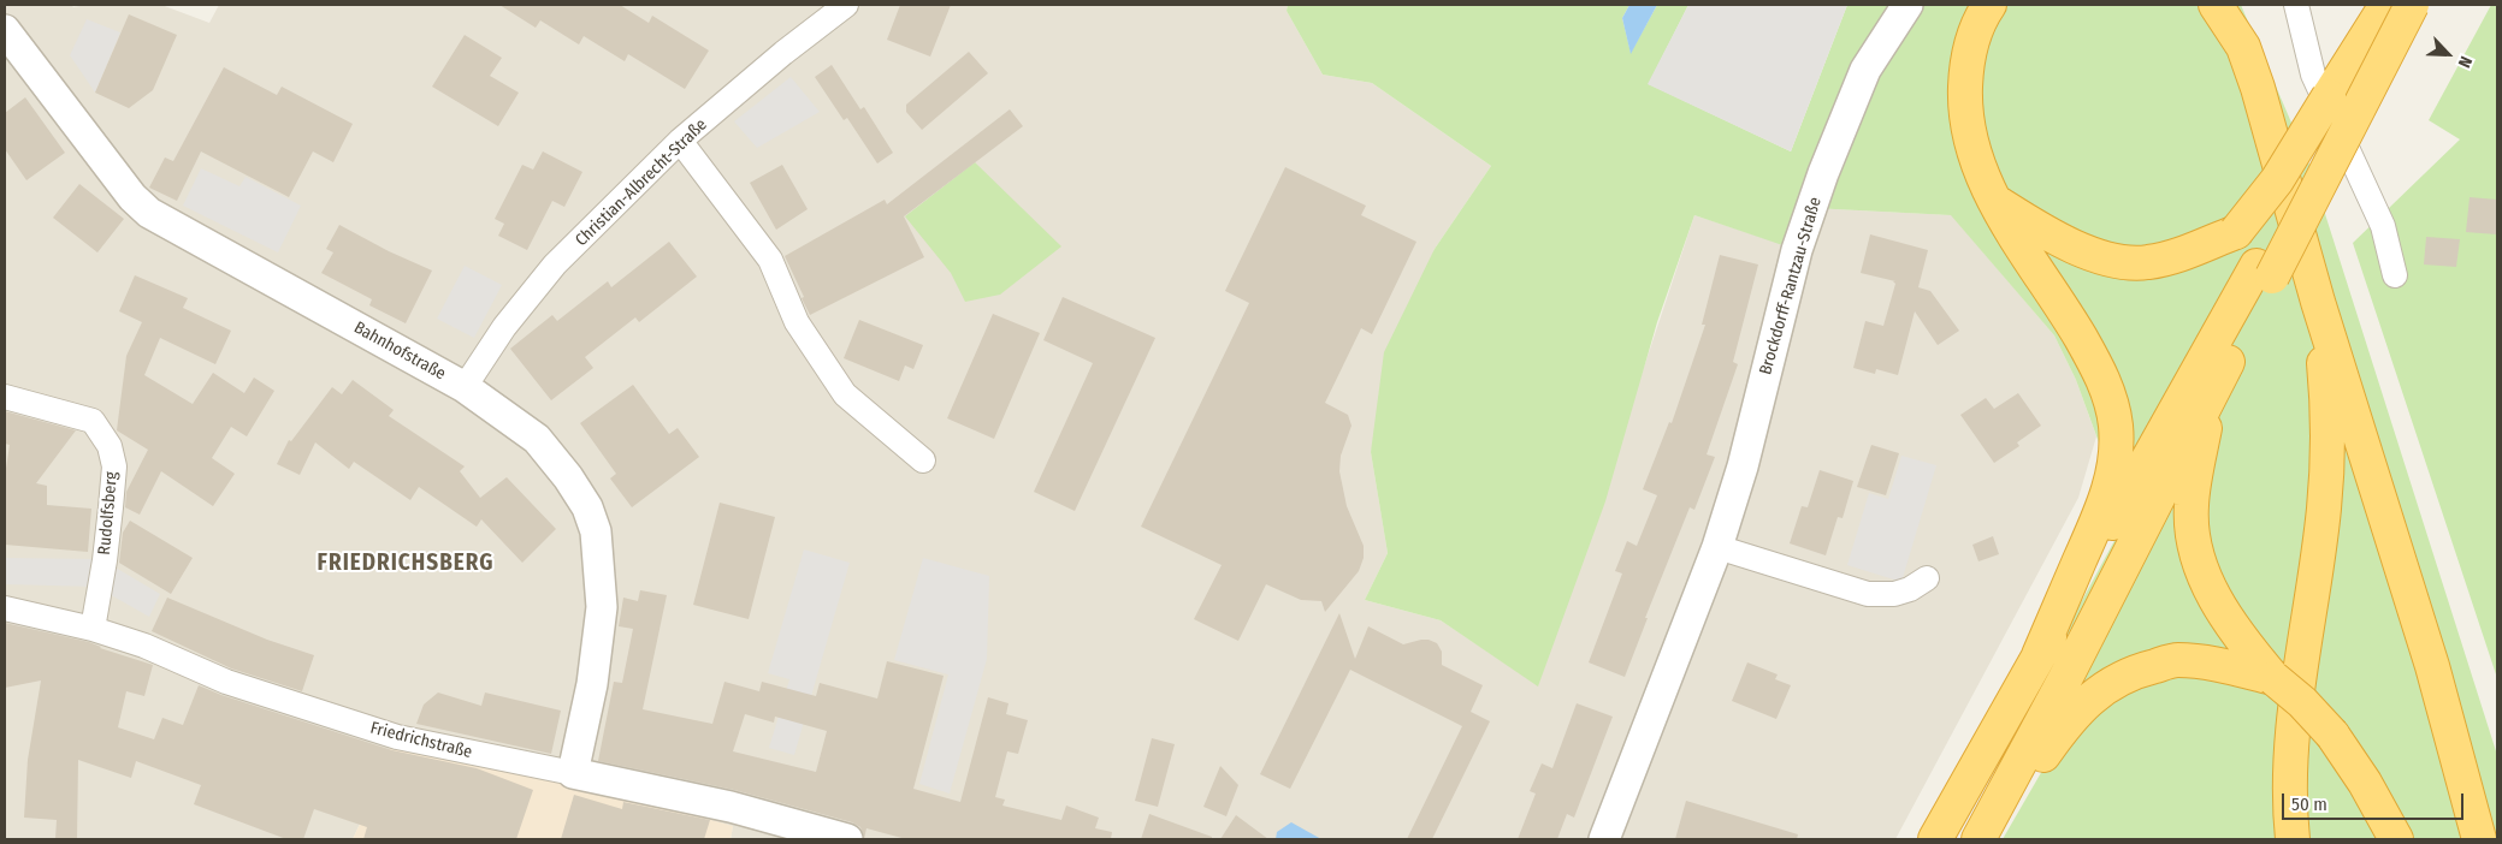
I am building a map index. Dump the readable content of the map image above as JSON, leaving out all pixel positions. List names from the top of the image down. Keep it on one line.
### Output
{"streets":{"street":["Christian-Albrecht-Straße","Brockdorff-Rantzau-Straße","Bahnhofstraße","Rudolfsberg","Friedrichstraße"]},"crossings":[["Christian-Albrecht-Straße","Bahnhofstraße"],["Bahnhofstraße","Friedrichstraße"],["Rudolfsberg","Friedrichstraße"]],"districts":["FRIEDRICHSBERG"],"scale_bar":"50 m","north":"bottom right"}
